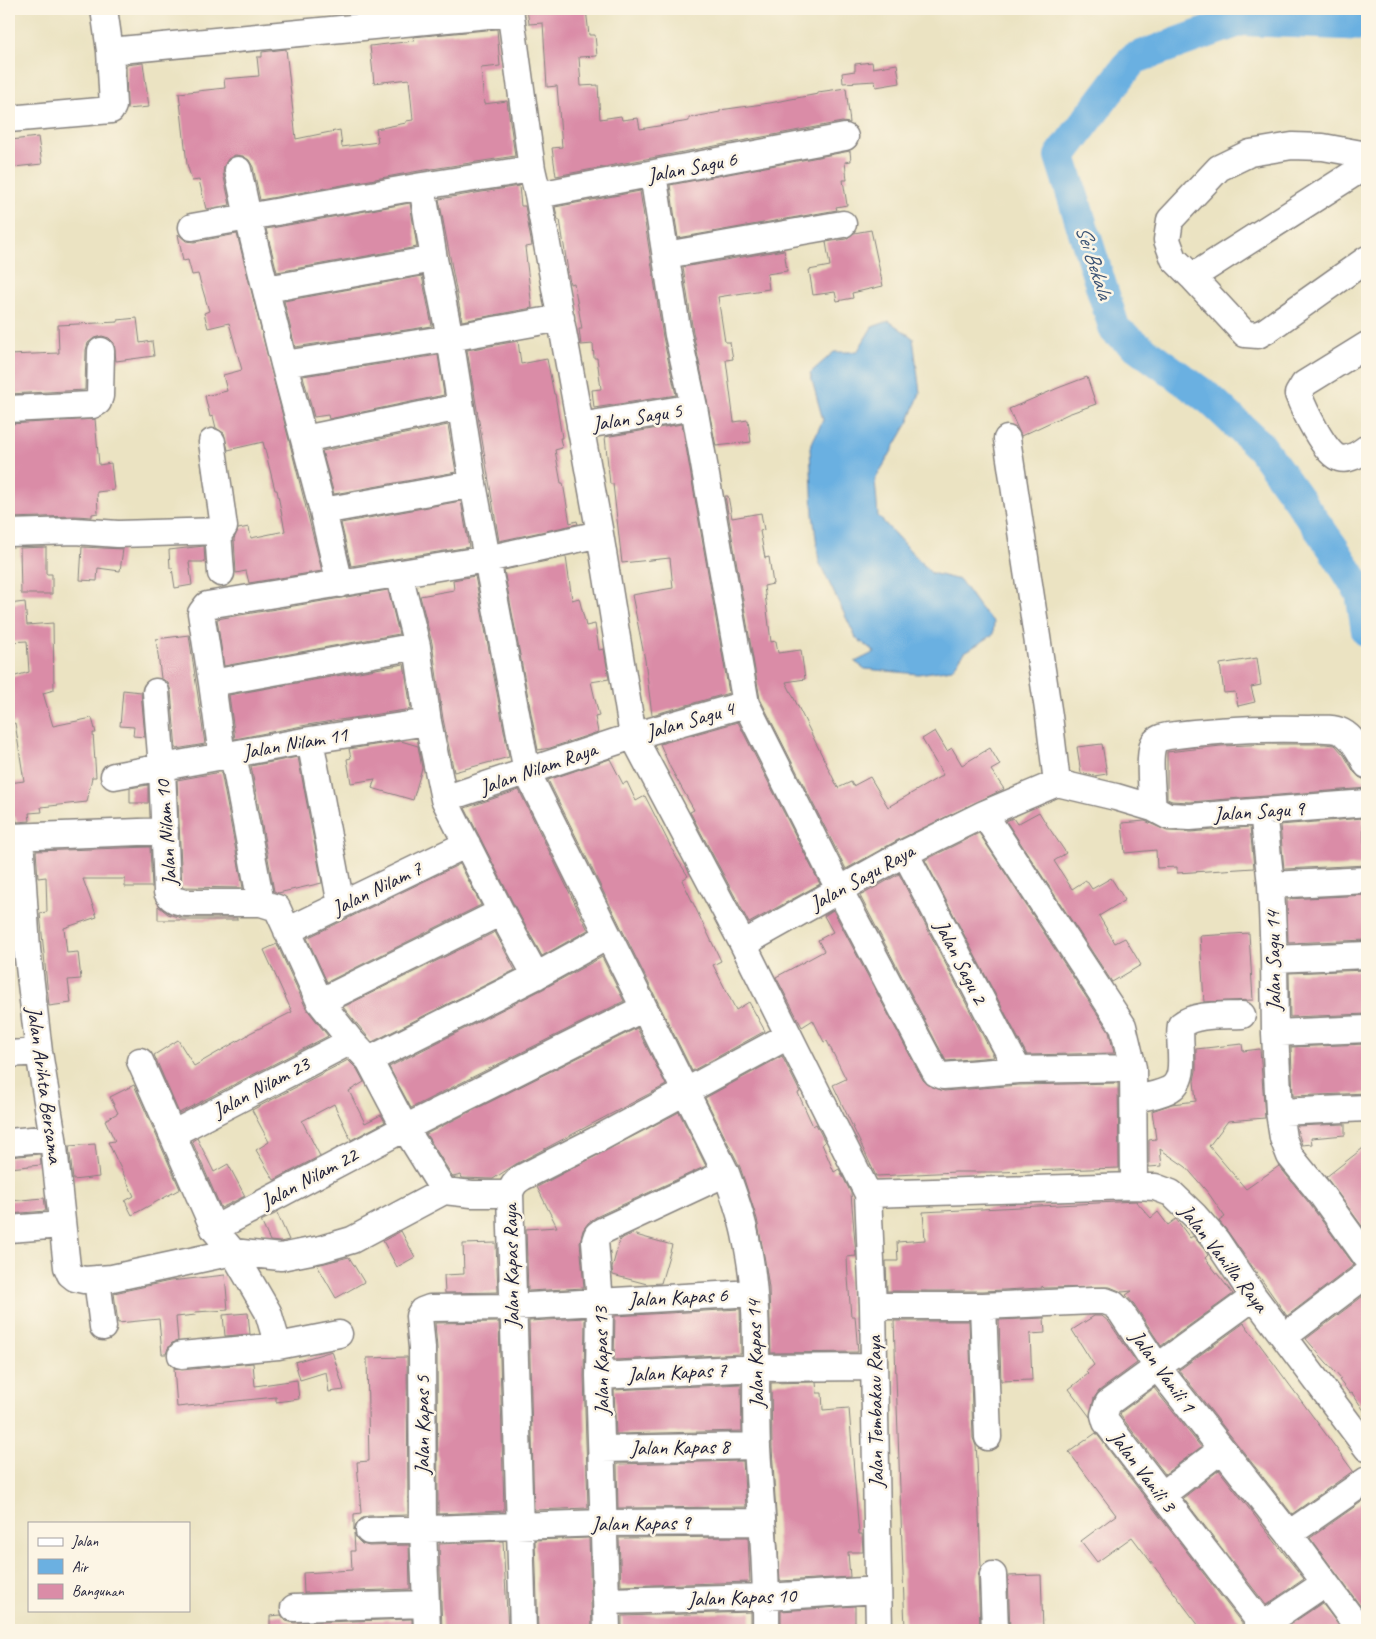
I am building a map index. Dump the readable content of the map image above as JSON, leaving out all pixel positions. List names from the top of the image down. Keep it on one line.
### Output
{"streets":{"street":["Jalan Sagu 6","Jalan Sagu 5","Jalan Sagu 4","Jalan Nilam 11","Jalan Nilam Raya","Jalan Sagu 9","Jalan Nilam 10","Jalan Sagu Raya","Jalan Nilam 7","Jalan Sagu 14","Jalan Sagu 2","Jalan Arihta Bersama","Jalan Nilam 23","Jalan Nilam 22","Jalan Vanilla Raya","Jalan Kapas Raya","Jalan Kapas 6","Jalan Kapas 14","Jalan Kapas 13","Jalan Vanili 1","Jalan Kapas 7","Jalan Tembakau Raya","Jalan Kapas 5","Jalan Kapas 8","Jalan Vanili 3","Jalan Kapas 9","Jalan Kapas 10"]},"crossings":[["Jalan Sagu 4","Jalan Nilam Raya"],["Jalan Nilam 11","Jalan Nilam 10"],["Jalan Nilam Raya","Jalan Kapas 14"],["Jalan Sagu 9","Jalan Sagu Raya"],["Jalan Sagu 9","Jalan Sagu 14"],["Jalan Sagu Raya","Jalan Sagu 2"],["Jalan Nilam 22","Jalan Kapas 14"],["Jalan Vanilla Raya","Jalan Tembakau Raya"],["Jalan Vanilla Raya","Jalan Vanili 3"],["Jalan Kapas Raya","Jalan Kapas 6"],["Jalan Kapas Raya","Jalan Kapas 14"],["Jalan Kapas Raya","Jalan Kapas 5"],["Jalan Kapas Raya","Jalan Kapas 9"],["Jalan Kapas 6","Jalan Kapas 14"],["Jalan Kapas 6","Jalan Kapas 13"],["Jalan Kapas 6","Jalan Kapas 5"],["Jalan Kapas 14","Jalan Kapas 13"],["Jalan Kapas 14","Jalan Kapas 7"],["Jalan Kapas 14","Jalan Kapas 8"],["Jalan Kapas 14","Jalan Kapas 9"],["Jalan Kapas 14","Jalan Kapas 10"],["Jalan Kapas 13","Jalan Kapas 7"],["Jalan Kapas 13","Jalan Kapas 8"],["Jalan Kapas 13","Jalan Kapas 9"],["Jalan Kapas 13","Jalan Kapas 10"],["Jalan Vanili 1","Jalan Tembakau Raya"],["Jalan Vanili 1","Jalan Vanili 3"],["Jalan Kapas 7","Jalan Tembakau Raya"],["Jalan Tembakau Raya","Jalan Kapas 10"],["Jalan Kapas 5","Jalan Kapas 9"]],"water":["Sei Bekala"],"legend":["Jalan","Air","Bangunan"]}
